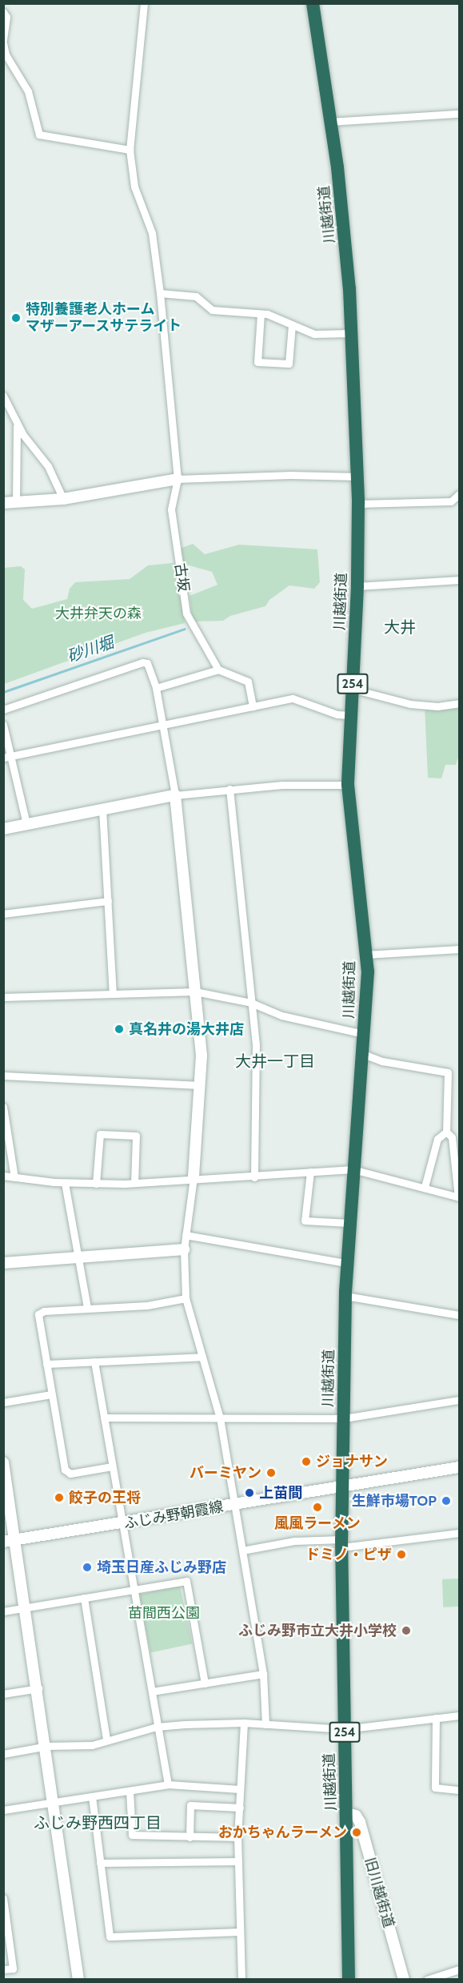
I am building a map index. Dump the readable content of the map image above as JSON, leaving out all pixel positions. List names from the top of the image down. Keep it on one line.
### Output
{"streets":{"highway":["川越街道","254"],"street":["古坂","ふじみ野朝霞線","旧川越街道"]},"crossings":[["川越街道","ふじみ野朝霞線"],["川越街道","旧川越街道"]],"districts":["大井","大井一丁目","ふじみ野西四丁目"],"water":["砂川堀"],"parks":["大井弁天の森","苗間西公園"],"places":["特別養護老人ホーム マザーアースサテライト","真名井の湯大井店","ジョナサン","バーミヤン","上苗間","餃子の王将","生鮮市場TOP","風風ラーメン","ドミノ・ピザ","埼玉日産ふじみ野店","ふじみ野市立大井小学校","おかちゃんラーメン"]}
